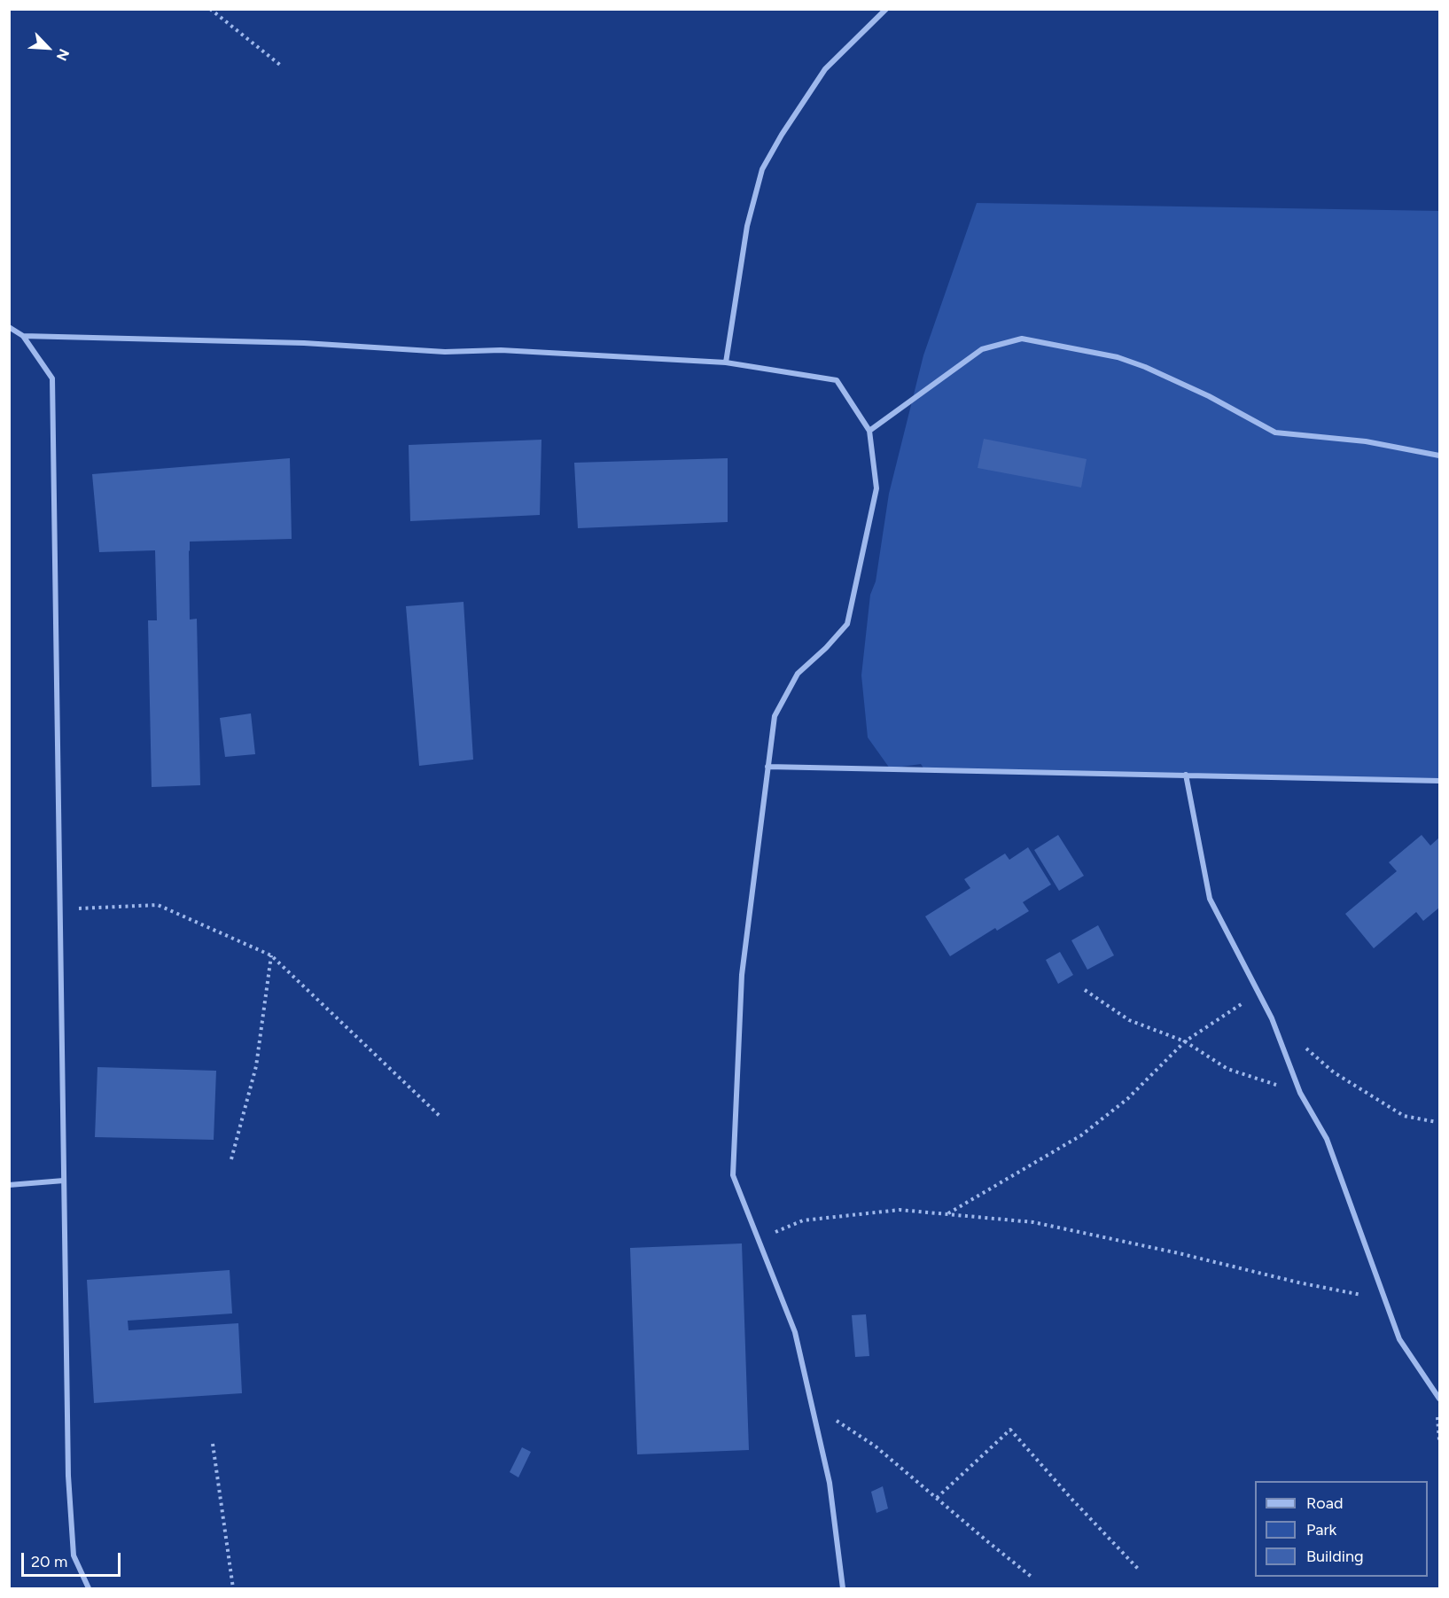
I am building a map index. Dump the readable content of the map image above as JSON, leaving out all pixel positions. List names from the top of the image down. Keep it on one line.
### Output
{"legend":["Road","Park","Building"],"scale_bar":"20 m","north":"bottom right"}
